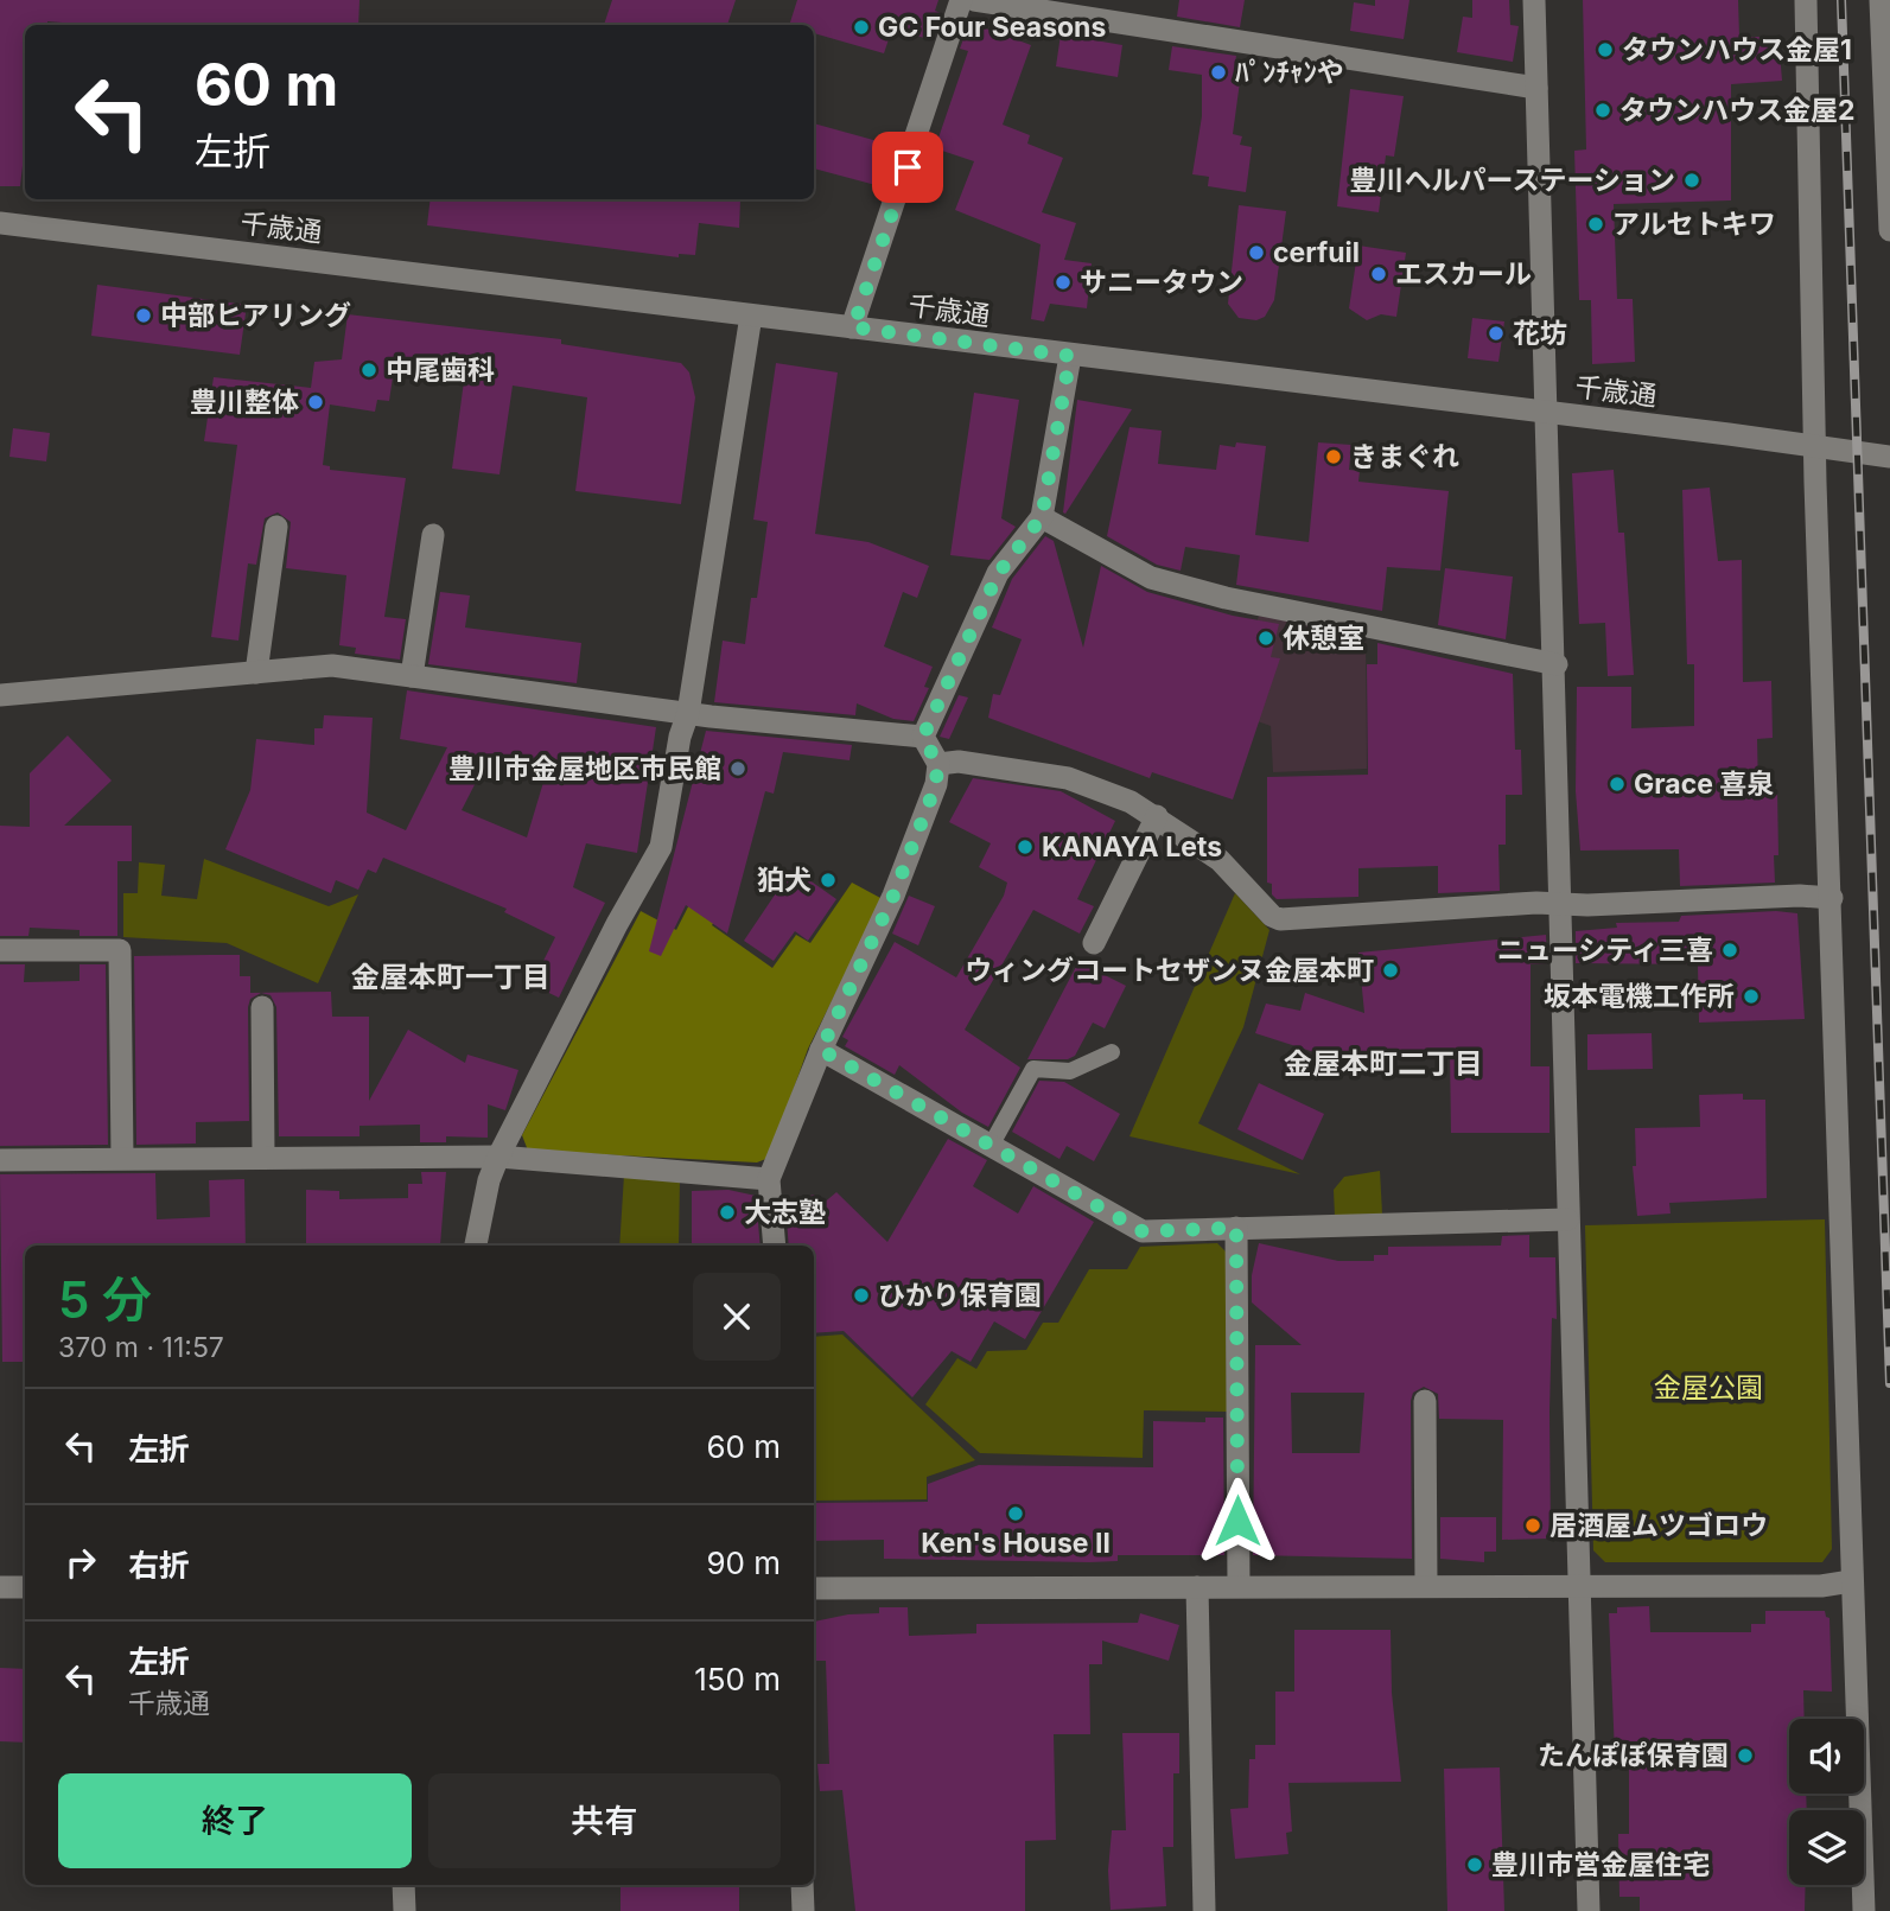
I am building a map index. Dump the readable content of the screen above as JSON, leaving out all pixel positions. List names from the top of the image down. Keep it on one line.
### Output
{"streets":{"street":["千歳通"]},"districts":["金屋本町一丁目","金屋本町二丁目"],"parks":["金屋公園"],"places":["GC Four Seasons","タウンハウス金屋1","ﾊﾟﾝﾁｬﾝや","タウンハウス金屋2","豊川ヘルパーステーション","アルセトキワ","cerfuil","エスカール","サニータウン","中部ヒアリング","花坊","中尾歯科","豊川整体","きまぐれ","休憩室","豊川市金屋地区市民館","Grace 喜泉","KANAYA Lets","狛犬","ニューシティ三喜","ウィングコートセザンヌ金屋本町","坂本電機工作所","大志塾","ひかり保育園","Ken's House Ⅱ","居酒屋ムツゴロウ","たんぽぽ保育園","豊川市営金屋住宅"],"page":{"turn":["60 m","左折"],"heading":["5 分","370 m · 11:57"],"list":[{"name":"左折","value":"60 m"},{"name":"右折","value":"90 m"},{"name":"左折","note":"千歳通","value":"150 m"}],"buttons":["終了","共有"]}}
